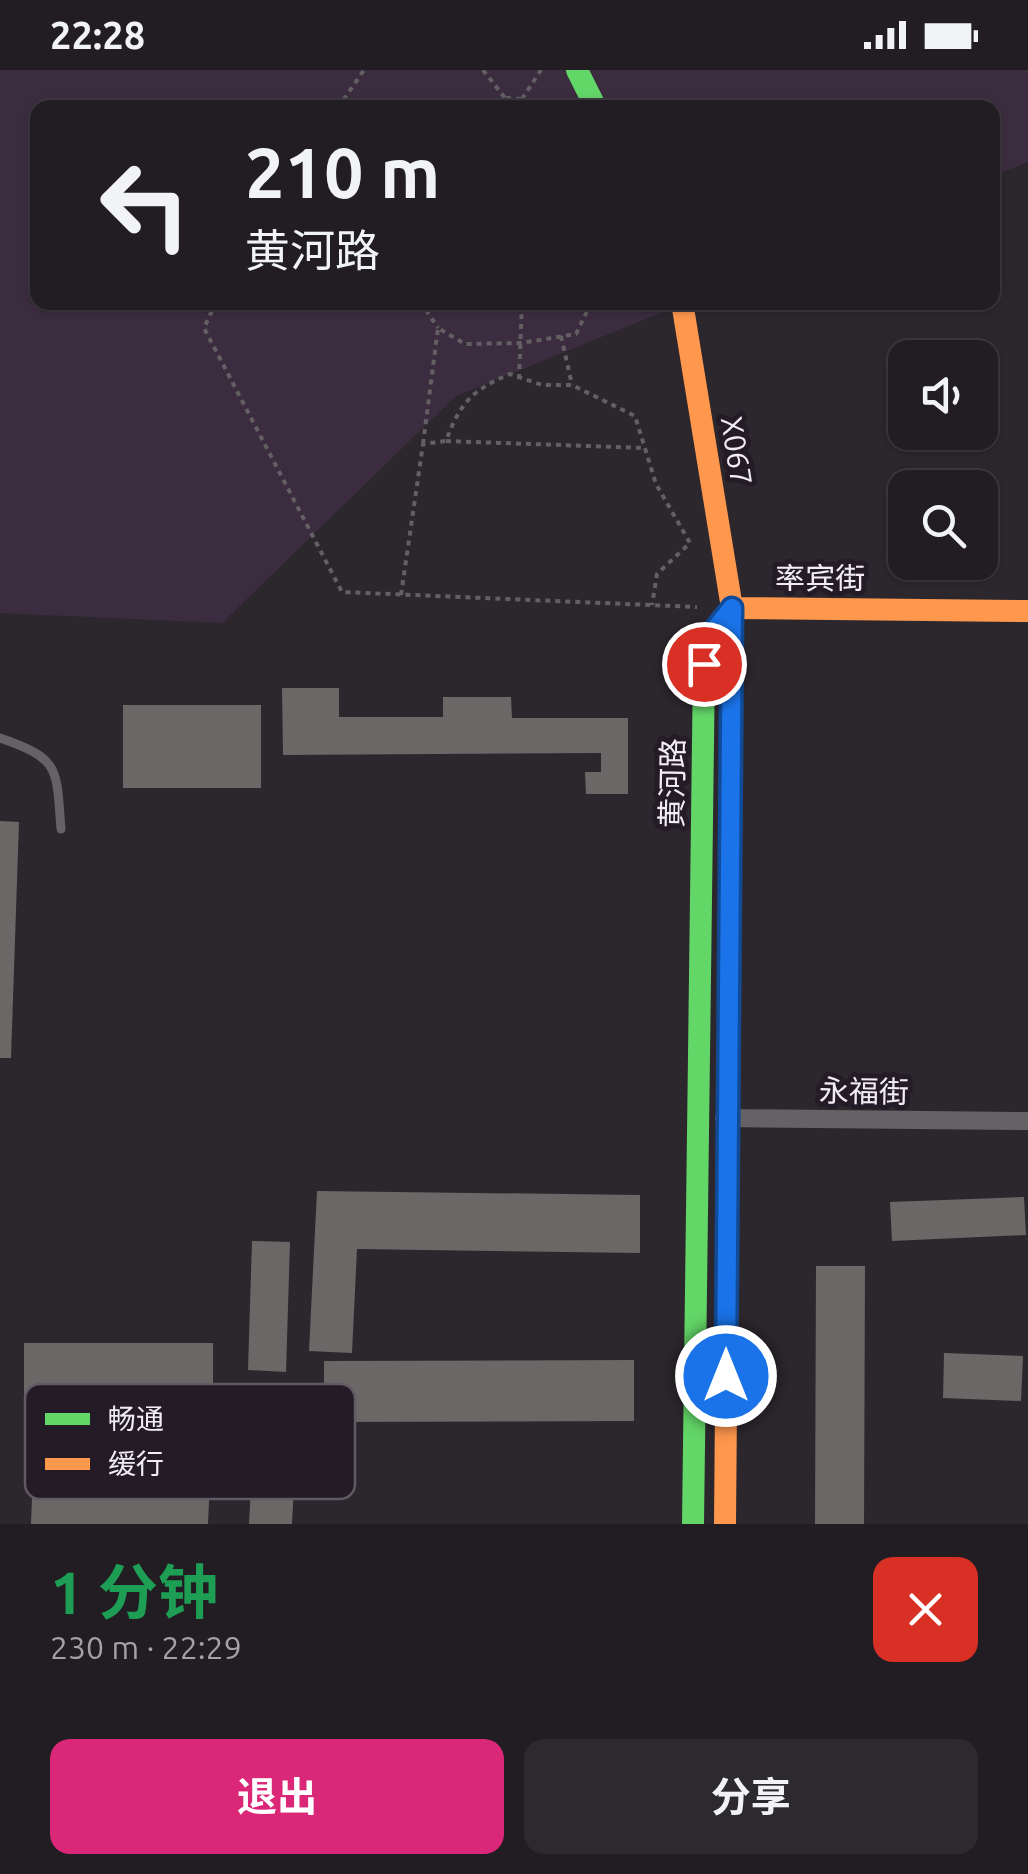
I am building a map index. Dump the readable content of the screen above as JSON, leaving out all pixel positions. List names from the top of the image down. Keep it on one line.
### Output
{"streets":{"main road":["X067","率宾街","黄河路"],"street":["永福街"]},"crossings":[["X067","率宾街"],["X067","黄河路"],["率宾街","黄河路"],["黄河路","永福街"]],"legend":["畅通","缓行"],"page":{"status":"22:28","turn":["210 m","黄河路"],"heading":["1 分钟","230 m · 22:29"],"buttons":["退出","分享"]}}
